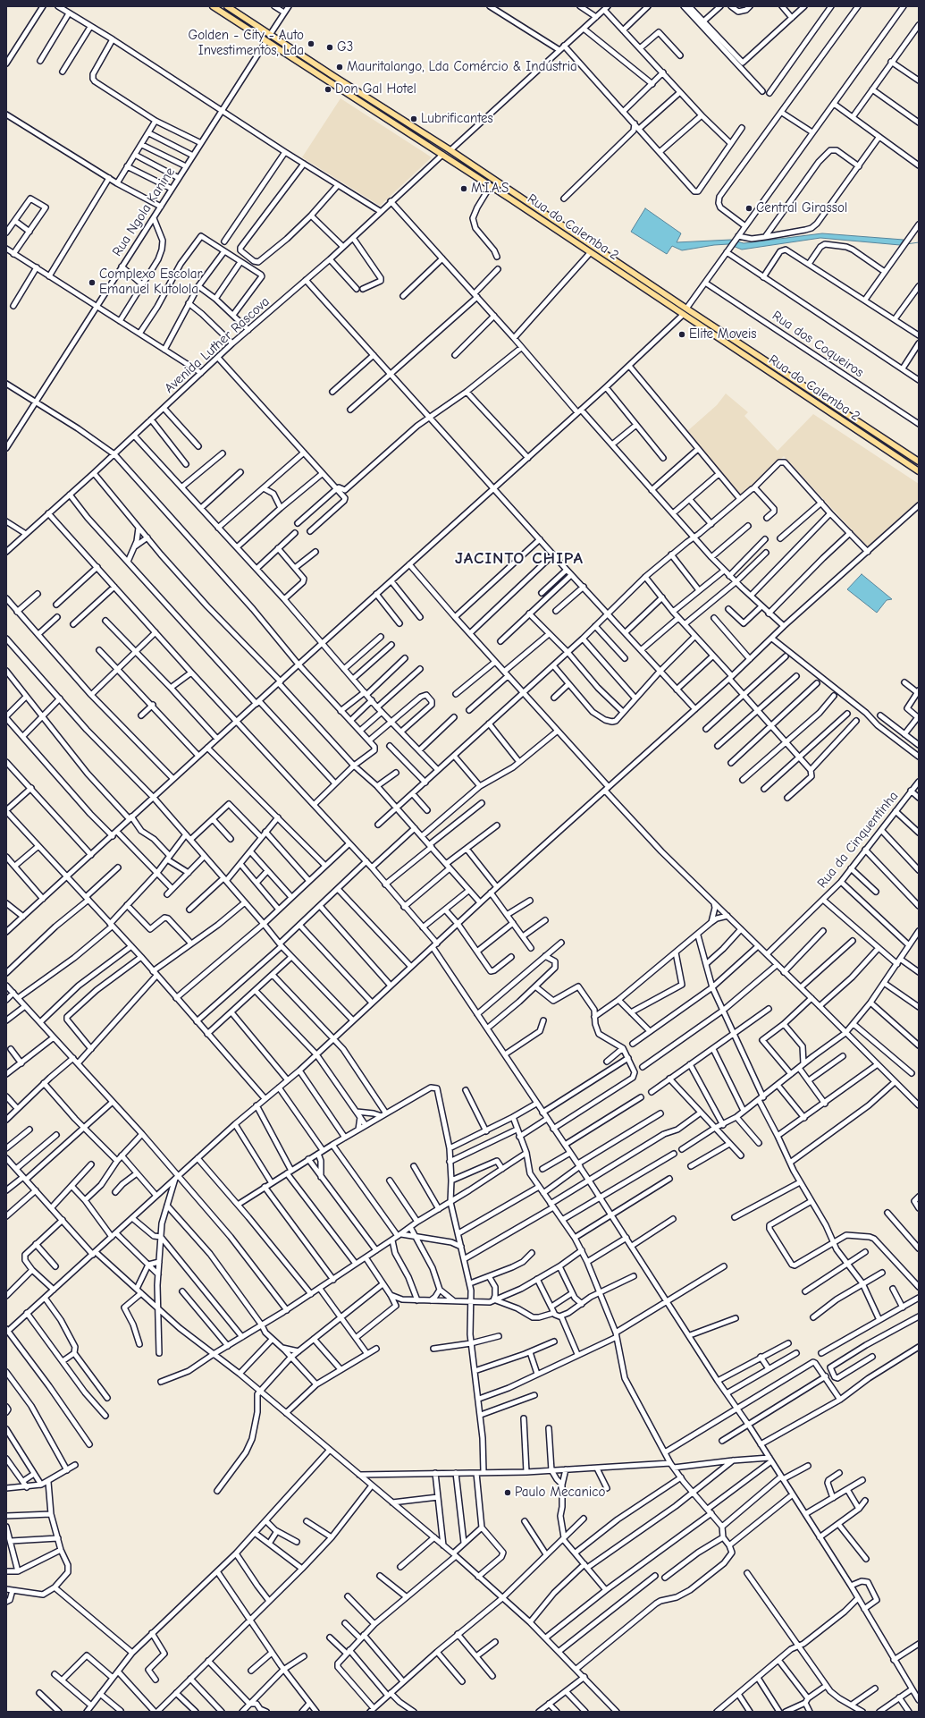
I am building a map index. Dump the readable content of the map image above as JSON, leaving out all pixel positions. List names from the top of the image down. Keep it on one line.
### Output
{"streets":{"main road":["Rua do Calemba 2"],"street":["Rua Ngola Kanine","Rua dos Coqueiros","Avenida Luther Rascova","Rua da Cinquentinha"]},"crossings":[["Rua Ngola Kanine","Rua do Calemba 2"],["Rua do Calemba 2","Avenida Luther Rascova"]],"districts":["JACINTO CHIPA"],"places":["Golden - City - Auto Investimentos, Lda","G3","Mauritalango, Lda Comércio & Indústria","Don Gal Hotel","Lubrificantes","M.I.A.S","Central Girassol","Complexo Escolar Emanuel Kutolola","Elite Moveis","Paulo Mecanico"]}
